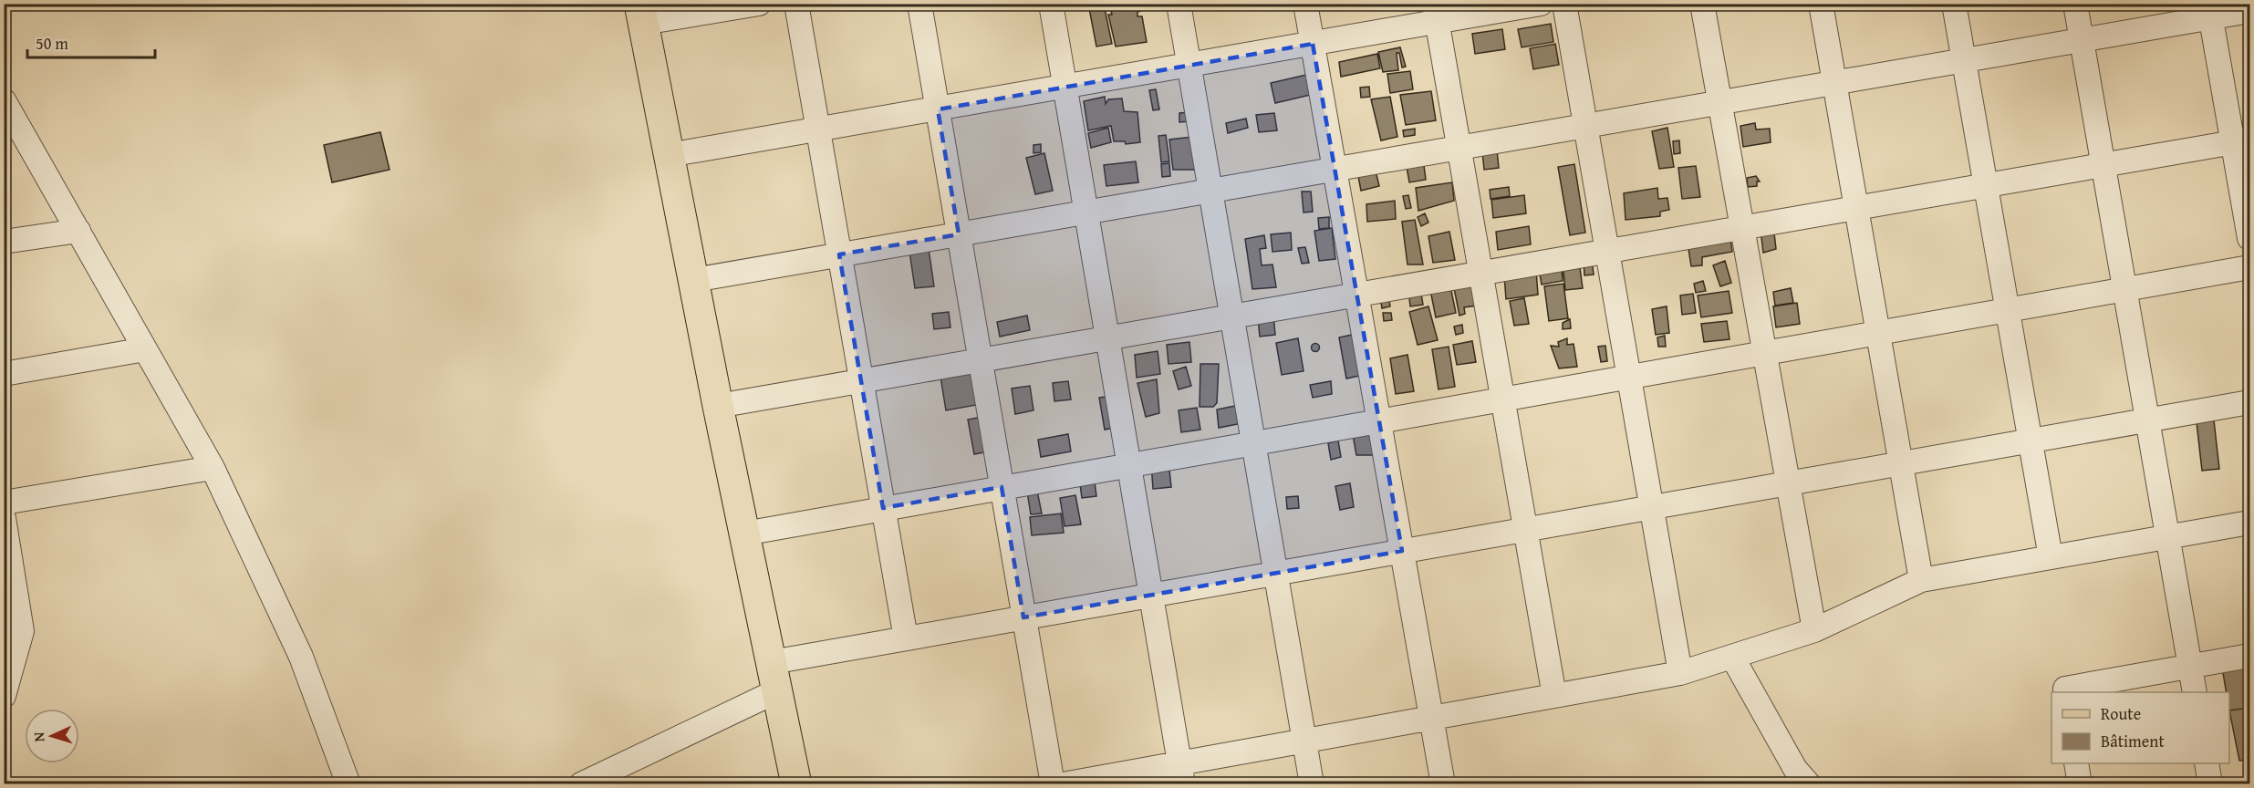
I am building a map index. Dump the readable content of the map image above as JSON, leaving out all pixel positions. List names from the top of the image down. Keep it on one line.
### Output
{"legend":["Route","Bâtiment"],"scale_bar":"50 m","north":"left"}
